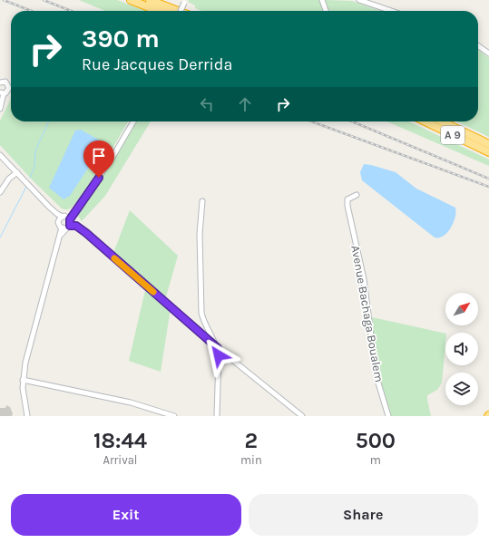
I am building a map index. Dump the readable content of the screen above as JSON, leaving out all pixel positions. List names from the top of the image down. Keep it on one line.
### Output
{"streets":{"highway":["A 9"],"street":["Avenue Bachaga Boualem"]},"north":"top right","page":{"turn":["390 m","Rue Jacques Derrida"],"eta":["18:44","Arrival","2","min","500","m"],"buttons":["Exit","Share"]}}
